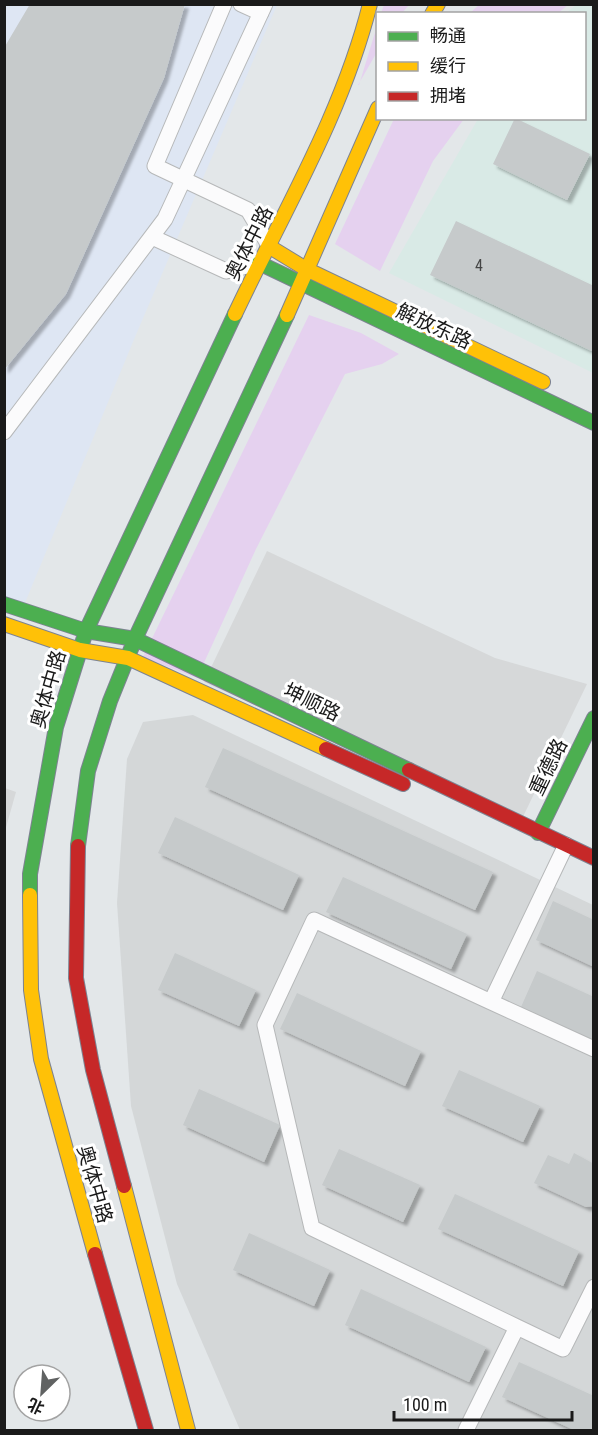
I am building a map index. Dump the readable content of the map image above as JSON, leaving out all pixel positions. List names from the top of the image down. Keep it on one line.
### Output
{"streets":{"main road":["奥体中路","解放东路","坤顺路","重德路"]},"crossings":[["奥体中路","解放东路"],["奥体中路","坤顺路"],["坤顺路","重德路"]],"house_numbers":["4"],"legend":["畅通","缓行","拥堵"],"scale_bar":"100 m","north":"bottom left"}
